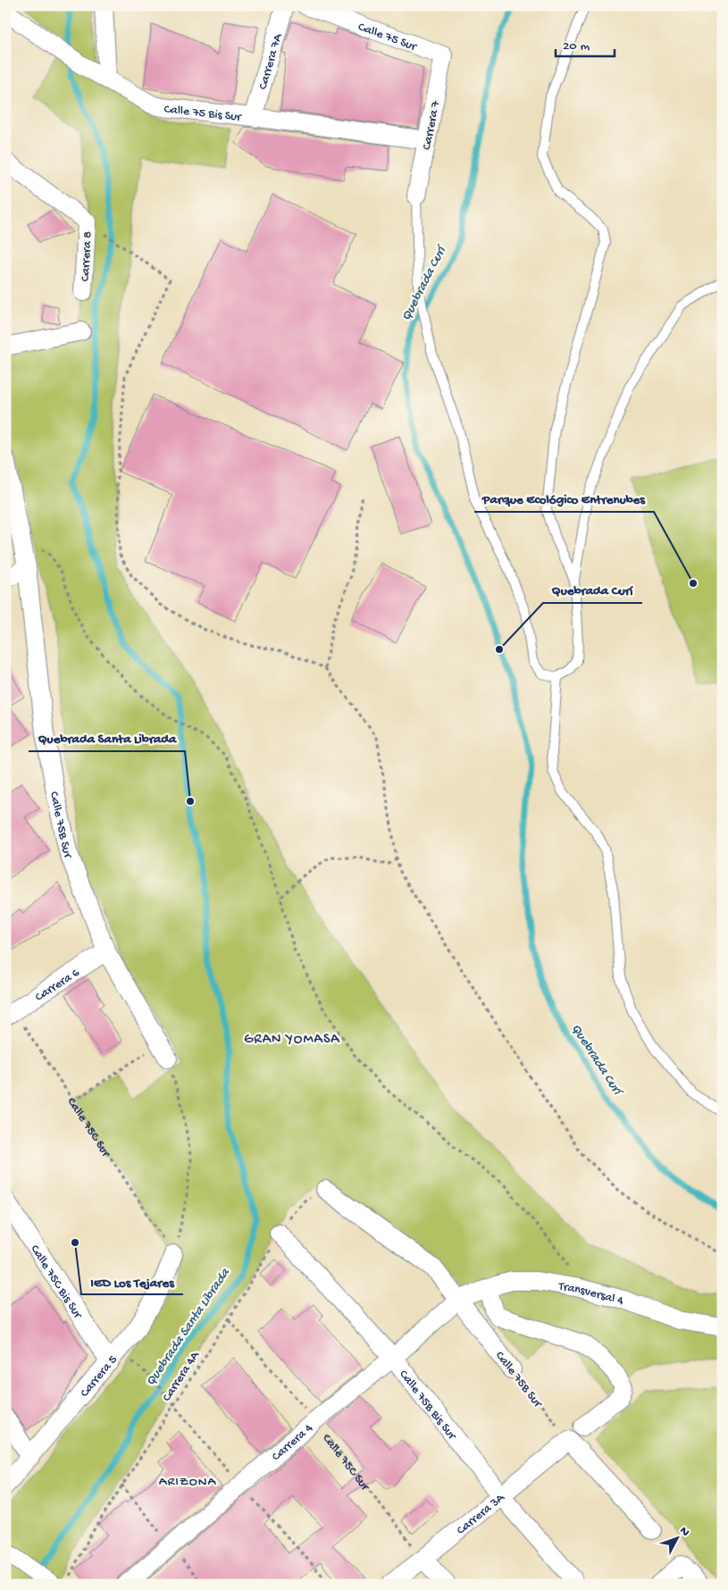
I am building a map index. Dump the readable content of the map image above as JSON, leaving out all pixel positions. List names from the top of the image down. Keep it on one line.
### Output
{"streets":{"street":["Calle 75 Sur","Carrera 7A","Calle 75 Bis Sur","Carrera 7","Carrera 8","Calle 75B Sur","Carrera 6","Calle 75C Bis Sur","Transversal 4","Carrera 5","Calle 75B Bis Sur","Carrera 4","Carrera 3A"],"path":["Calle 75C Sur","Carrera 4A"]},"crossings":[["Calle 75 Sur","Carrera 7"],["Carrera 7A","Calle 75 Bis Sur"],["Calle 75 Bis Sur","Carrera 7"],["Calle 75B Sur","Carrera 6"],["Calle 75B Sur","Transversal 4"],["Calle 75B Sur","Carrera 4A"],["Calle 75B Sur","Carrera 4"],["Calle 75B Sur","Carrera 3A"],["Carrera 6","Calle 75C Sur"],["Calle 75C Sur","Carrera 5"],["Calle 75C Sur","Carrera 4A"],["Calle 75C Sur","Carrera 4"],["Calle 75C Sur","Carrera 3A"],["Calle 75C Bis Sur","Carrera 5"],["Transversal 4","Carrera 4"],["Carrera 4A","Calle 75B Bis Sur"],["Calle 75B Bis Sur","Carrera 4"],["Calle 75B Bis Sur","Carrera 3A"]],"districts":["GRAN YOMASA","ARIZONA"],"water":["Quebrada Curí","Quebrada Santa Librada"],"places":["Parque Ecológico Entrenubes","Quebrada Curí","Quebrada Santa Librada","IED Los Tejares"],"scale_bar":"20 m","north":"top right"}
